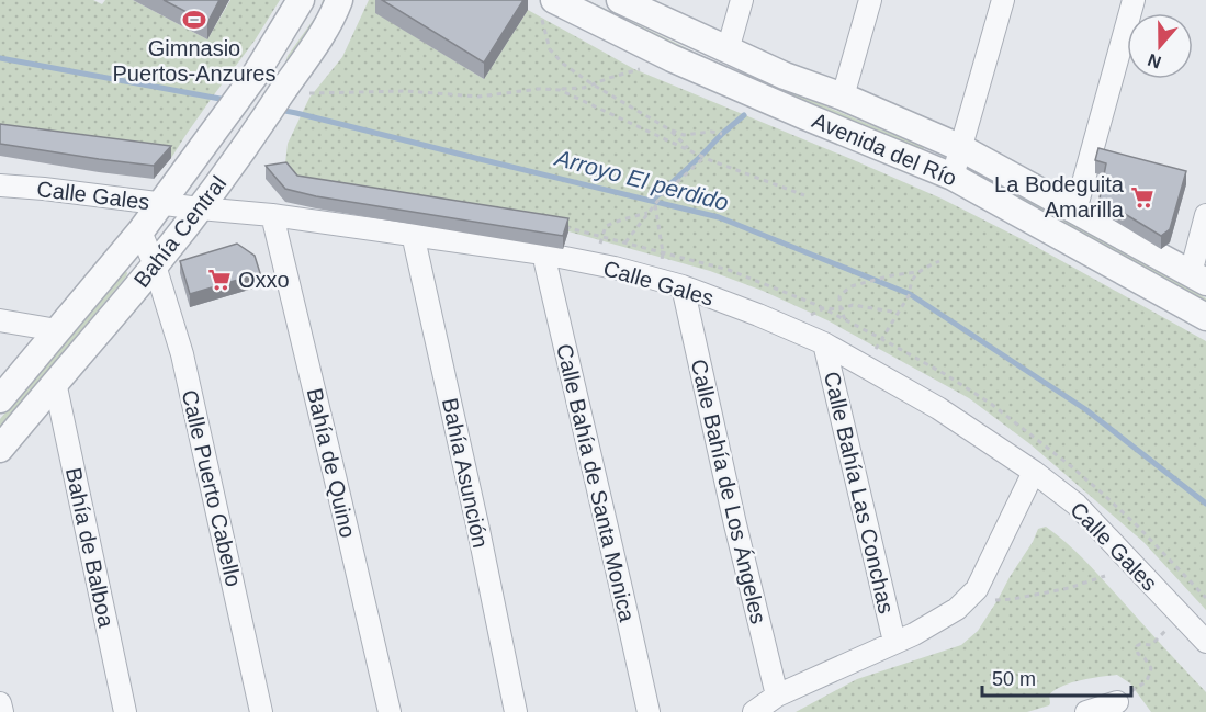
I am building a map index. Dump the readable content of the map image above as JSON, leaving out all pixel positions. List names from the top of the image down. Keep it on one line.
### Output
{"streets":{"street":["Avenida del Río","Calle Gales","Bahía Central","Bahía de Quino","Bahía Asunción","Calle Bahía de Santa Monica","Calle Puerto Cabello","Calle Bahía de Los Ángeles","Calle Bahía Las Conchas","Bahía de Balboa"]},"crossings":[["Calle Gales","Bahía Central"],["Calle Gales","Bahía de Quino"],["Calle Gales","Bahía Asunción"],["Calle Gales","Calle Bahía de Santa Monica"],["Calle Gales","Calle Bahía de Los Ángeles"],["Calle Gales","Calle Bahía Las Conchas"],["Bahía Central","Calle Puerto Cabello"],["Bahía Central","Bahía de Balboa"]],"water":["Arroyo El perdido"],"places":{"sports":["Gimnasio Puertos-Anzures"],"supermarket":["La Bodeguita Amarilla","Oxxo"]},"scale_bar":"50 m","north":"bottom"}
